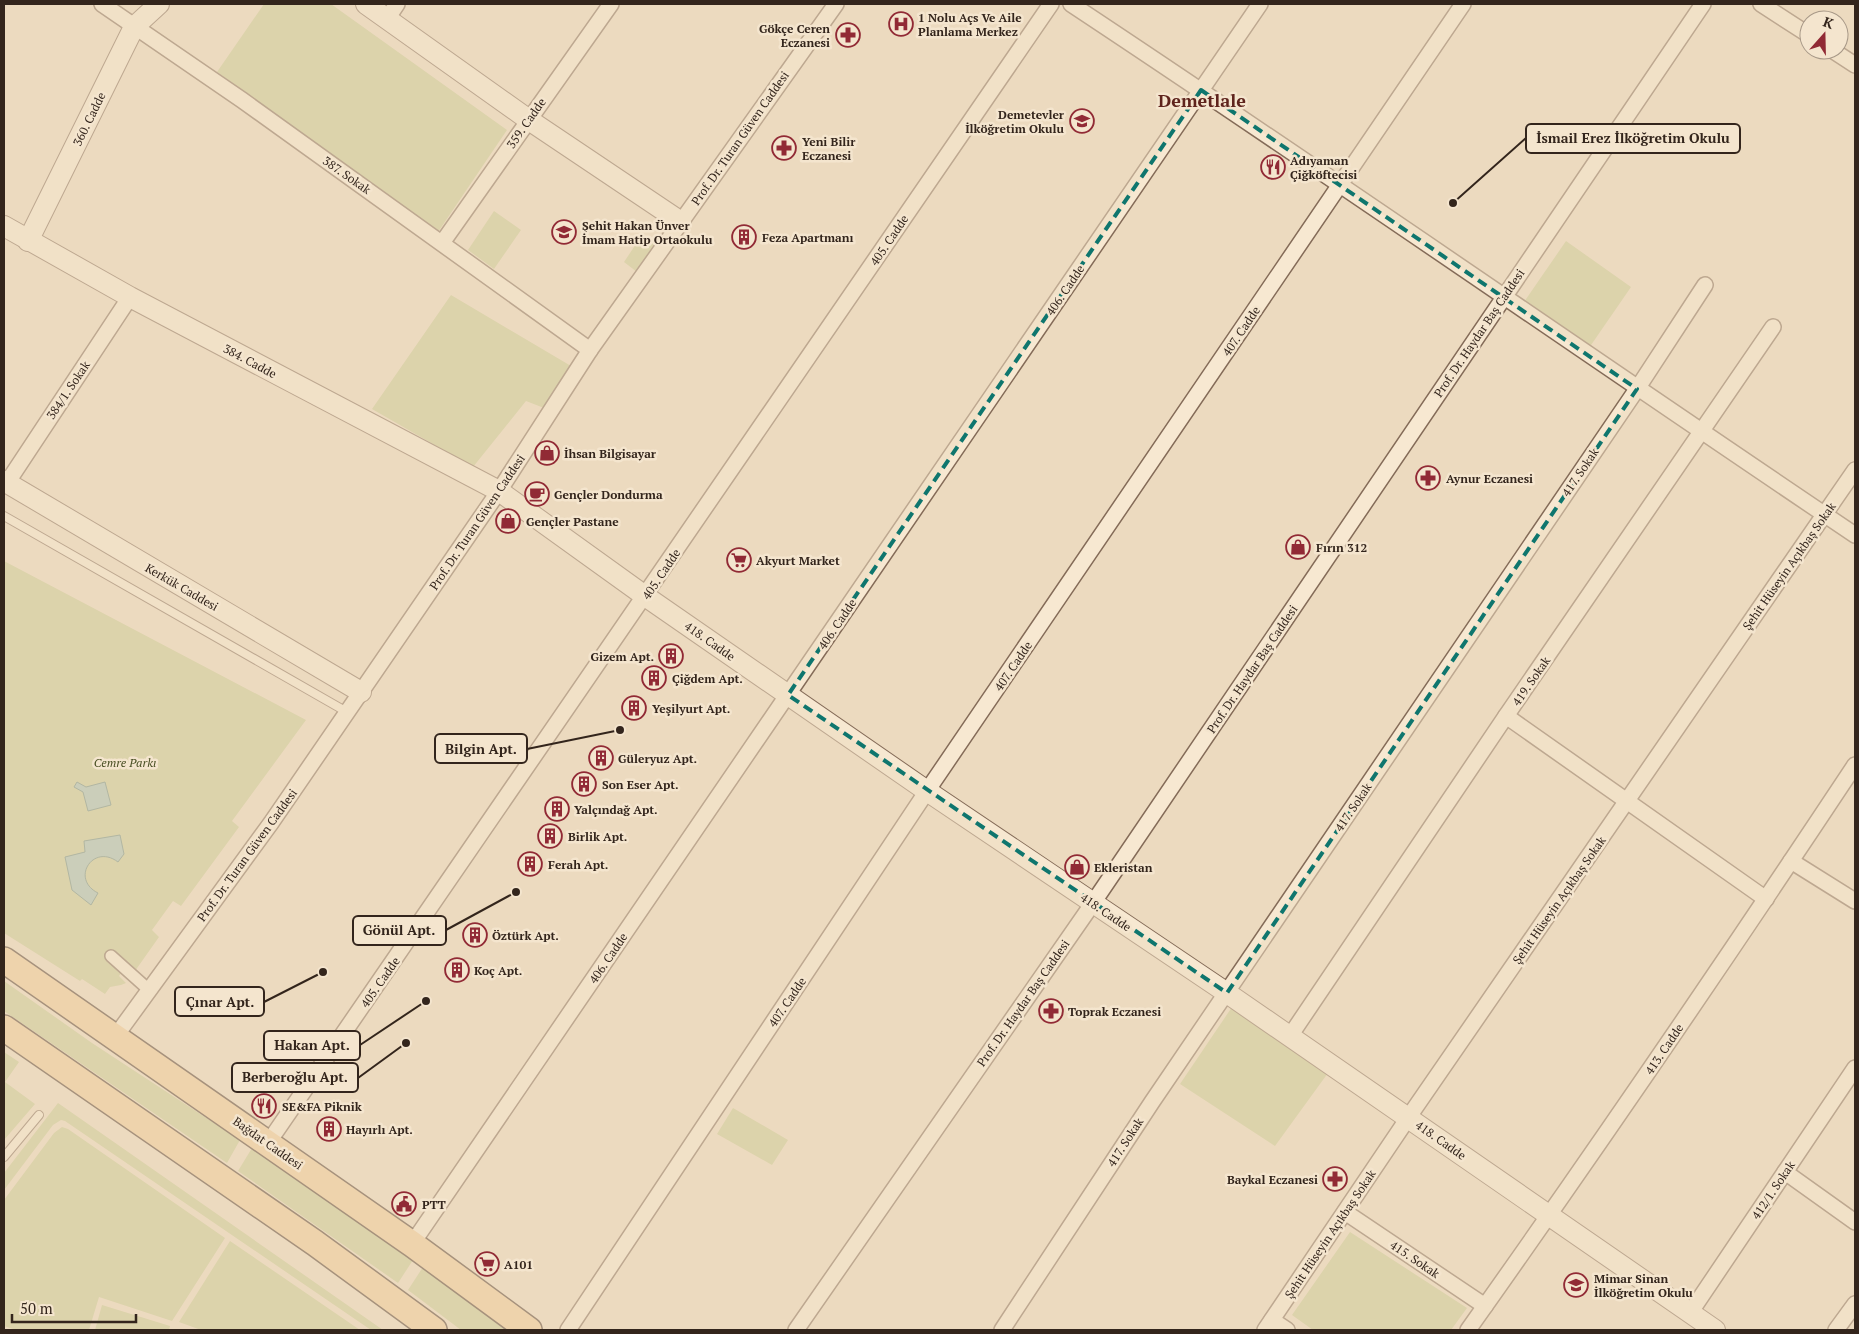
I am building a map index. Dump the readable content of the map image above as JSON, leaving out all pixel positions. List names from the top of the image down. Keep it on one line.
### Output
{"streets":{"main road":["Bağdat Caddesi"],"street":["360. Cadde","359. Cadde","Prof. Dr. Turan Güven Caddesi","387. Sokak","405. Cadde","406. Cadde","407. Cadde","Prof. Dr. Haydar Baş Caddesi","384. Cadde","384/1. Sokak","417. Sokak","Şehit Hüseyin Açıkbaş Sokak","Kerkük Caddesi","418. Cadde","419. Sokak","413. Cadde","412/1. Sokak","415. Sokak"]},"crossings":[["360. Cadde","387. Sokak"],["360. Cadde","384. Cadde"],["359. Cadde","387. Sokak"],["Prof. Dr. Turan Güven Caddesi","387. Sokak"],["Prof. Dr. Turan Güven Caddesi","384. Cadde"],["Prof. Dr. Turan Güven Caddesi","Kerkük Caddesi"],["Prof. Dr. Turan Güven Caddesi","418. Cadde"],["Prof. Dr. Turan Güven Caddesi","Bağdat Caddesi"],["405. Cadde","418. Cadde"],["405. Cadde","Bağdat Caddesi"],["406. Cadde","418. Cadde"],["406. Cadde","Bağdat Caddesi"],["407. Cadde","418. Cadde"],["Prof. Dr. Haydar Baş Caddesi","418. Cadde"],["384. Cadde","384/1. Sokak"],["384. Cadde","418. Cadde"],["384/1. Sokak","Kerkük Caddesi"],["417. Sokak","418. Cadde"],["Şehit Hüseyin Açıkbaş Sokak","418. Cadde"],["Şehit Hüseyin Açıkbaş Sokak","415. Sokak"],["418. Cadde","419. Sokak"],["418. Cadde","413. Cadde"],["418. Cadde","412/1. Sokak"],["413. Cadde","415. Sokak"]],"districts":["Demetlale"],"parks":["Cemre Parkı"],"places":{"hospital":["1 Nolu Açs Ve Aile Planlama Merkez"],"pharmacy":["Gökçe Ceren Eczanesi","Yeni Bilir Eczanesi","Aynur Eczanesi","Toprak Eczanesi","Baykal Eczanesi"],"school or university":["Demetevler İlköğretim Okulu","Şehit Hakan Ünver İmam Hatip Ortaokulu","Mimar Sinan İlköğretim Okulu"],"restaurant":["Adıyaman Çiğköftecisi","SE&FA Piknik"],"other":["İsmail Erez İlköğretim Okulu","Bilgin Apt.","Gönül Apt.","Çınar Apt.","Hakan Apt.","Berberoğlu Apt."],"building":["Feza Apartmanı","Gizem Apt.","Çiğdem Apt.","Yeşilyurt Apt.","Güleryuz Apt.","Son Eser Apt.","Yalçındağ Apt.","Birlik Apt.","Ferah Apt.","Öztürk Apt.","Koç Apt.","Hayırlı Apt."],"shop":["İhsan Bilgisayar","Gençler Pastane","Fırın 312","Ekleristan"],"cafe":["Gençler Dondurma"],"supermarket":["Akyurt Market","A101"],"public building":["PTT"]},"scale_bar":"50 m","north":"top"}
